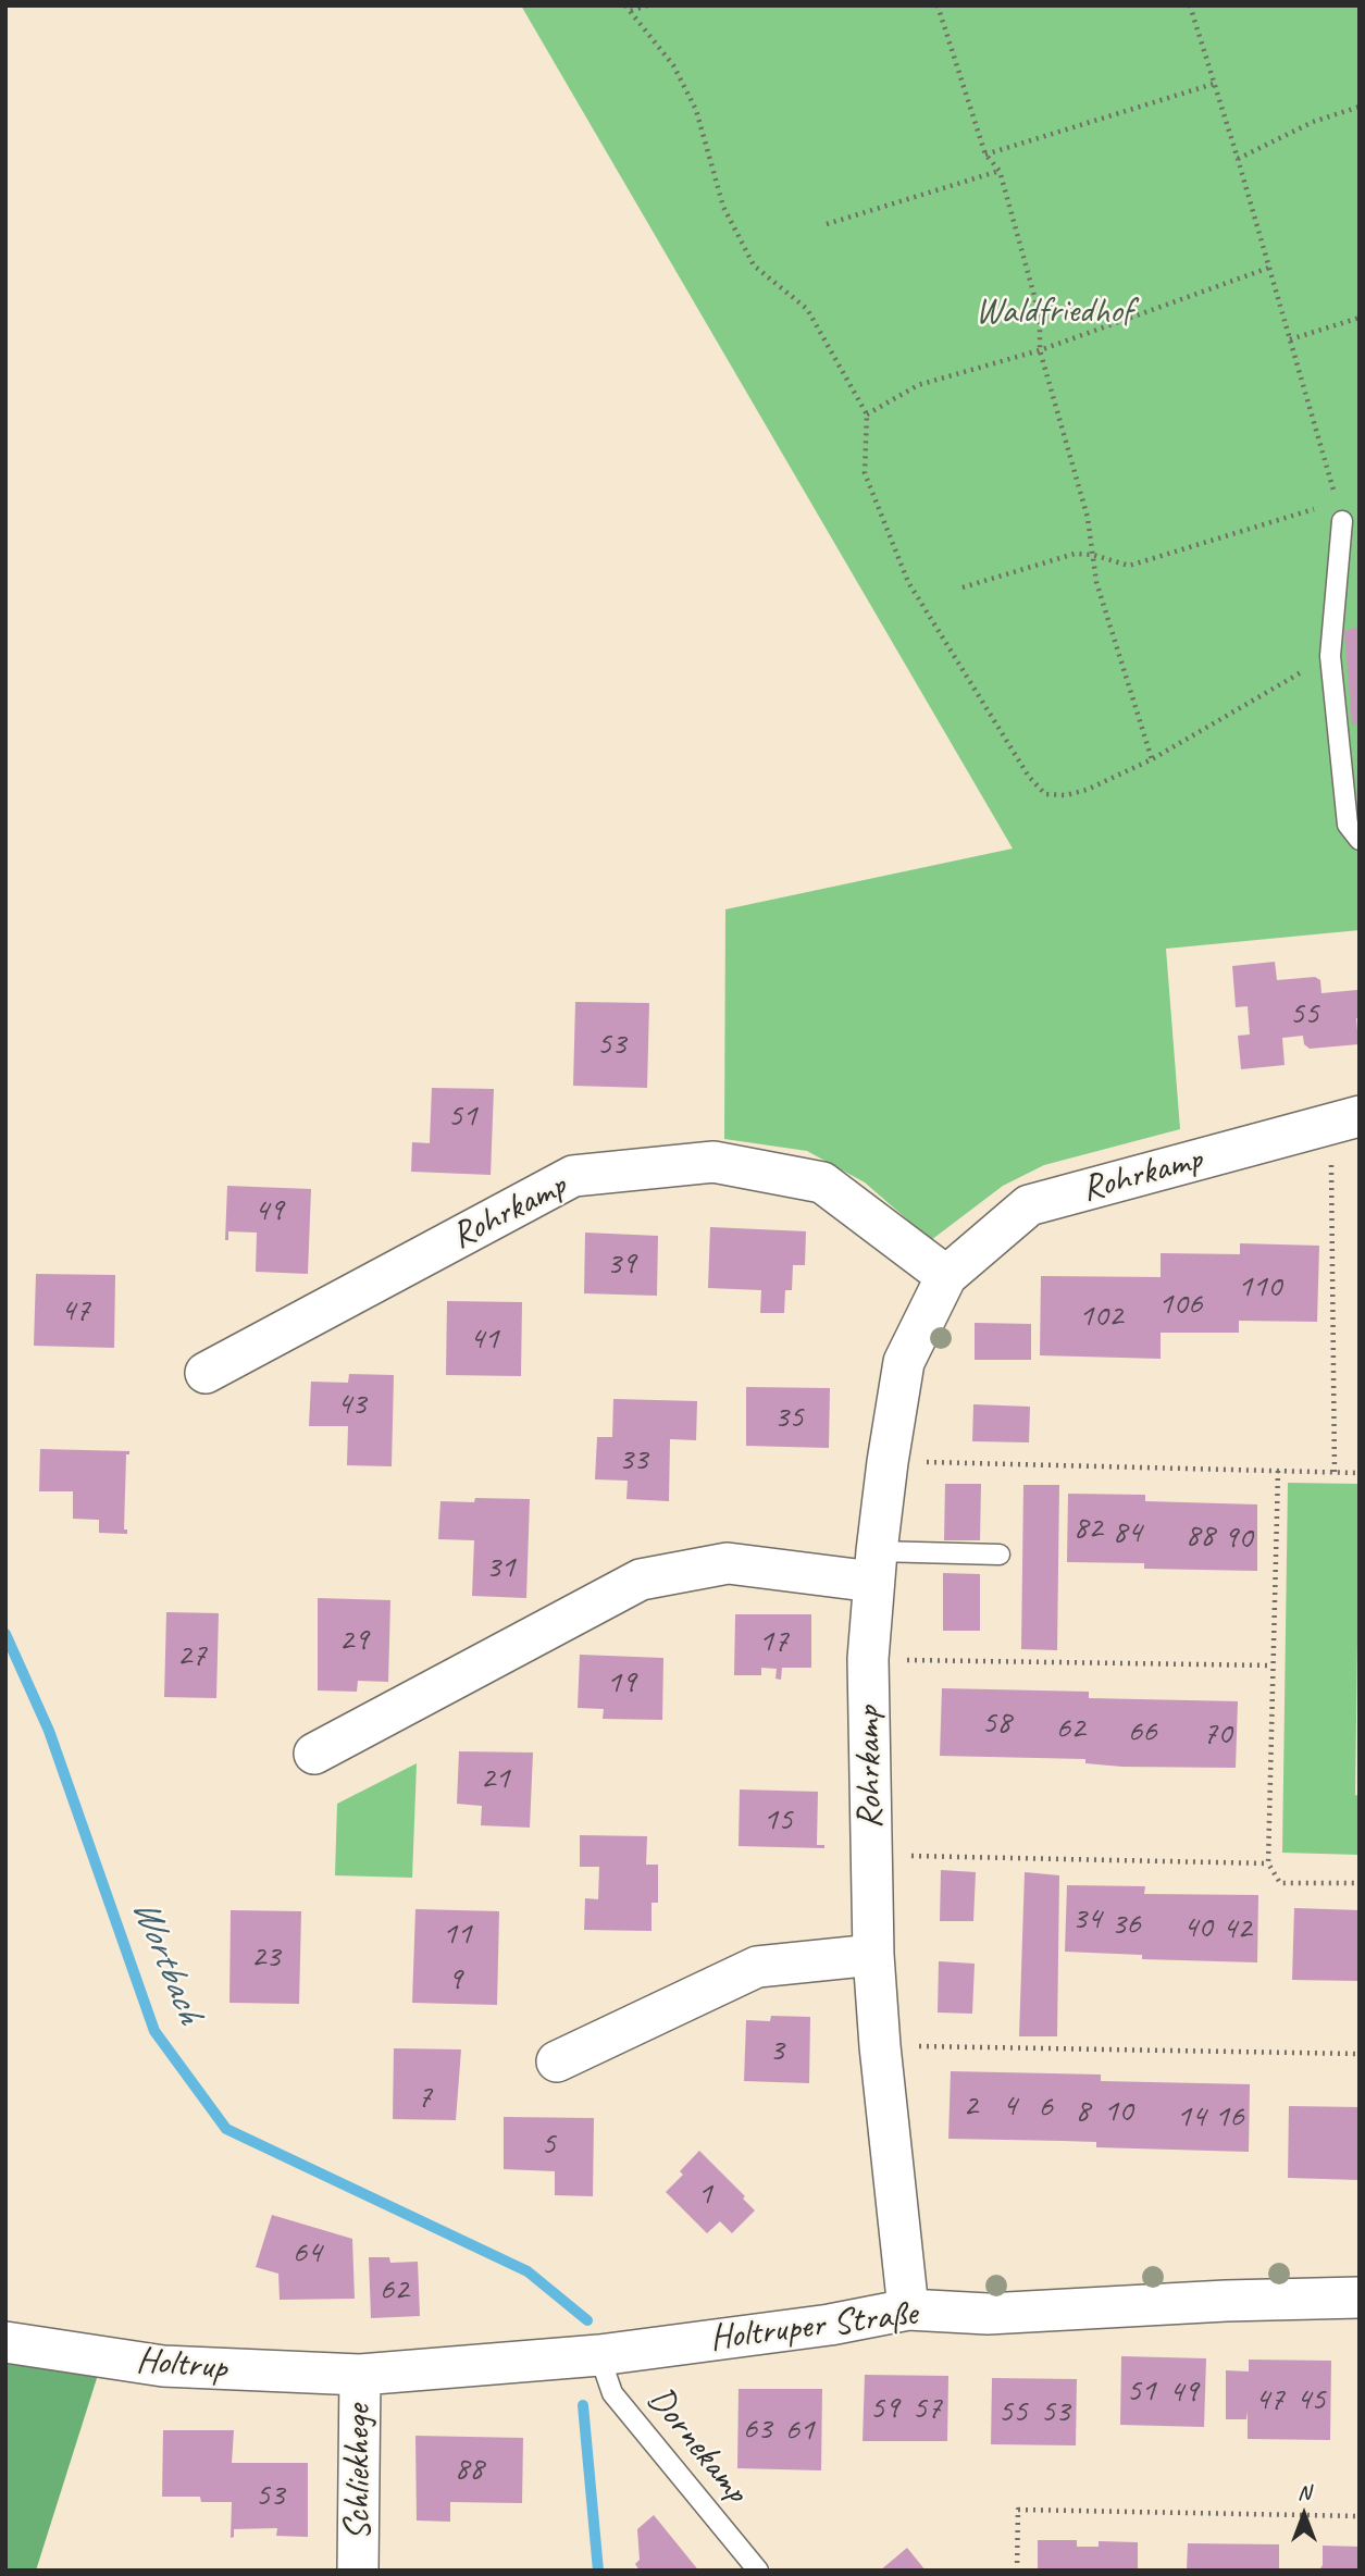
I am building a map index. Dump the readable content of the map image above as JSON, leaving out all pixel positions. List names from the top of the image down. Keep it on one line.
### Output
{"streets":{"street":["Rohrkamp","Holtruper Straße","Holtrup","Schliekhege"],"lane":["Dornekamp"]},"crossings":[["Rohrkamp","Holtruper Straße"],["Holtruper Straße","Holtrup"],["Holtruper Straße","Dornekamp"],["Holtruper Straße","Schliekhege"],["Holtrup","Schliekhege"]],"water":["Wortbach"],"parks":["Waldfriedhof"],"house_numbers":["55","53","51","49","39","110","106","47","102","41","43","35","33","82","84","88","90","31","29","17","27","19","58","62","66","70","21","15","34","36","40","42","11","23","9","3","7","2","4","6","8","10","14","16","5","1","64","62","51","49","47","45","59","57","55","53","63","61","88","53"],"north":"top"}
